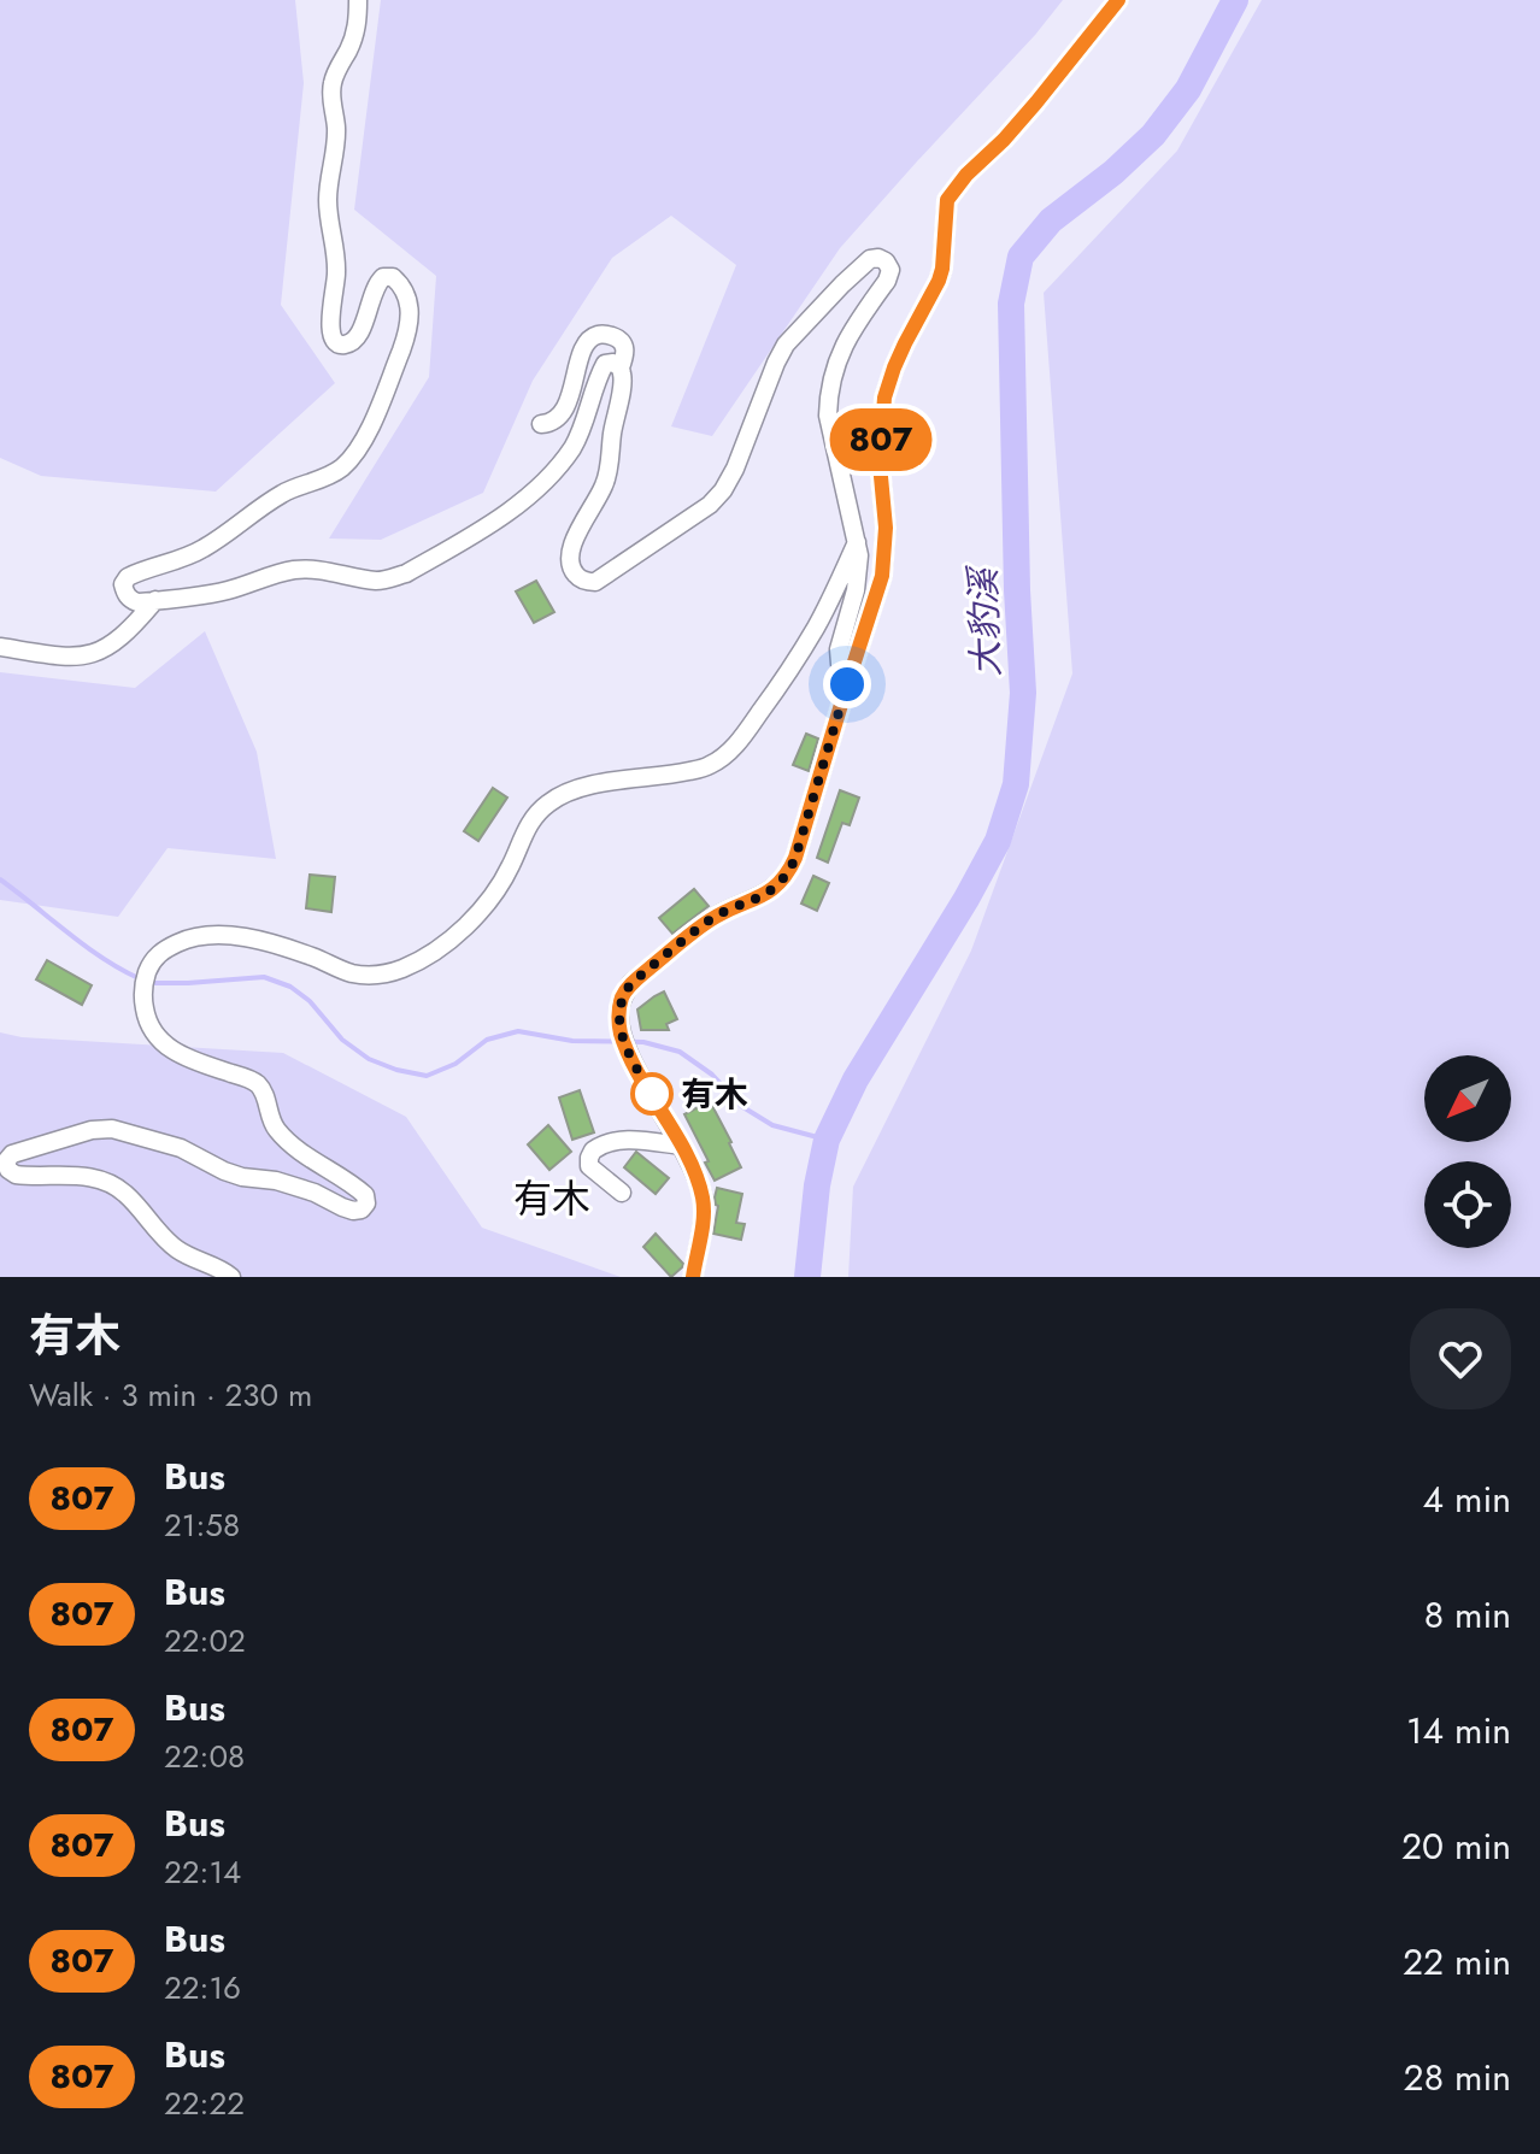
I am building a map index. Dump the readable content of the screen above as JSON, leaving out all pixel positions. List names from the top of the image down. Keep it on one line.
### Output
{"districts":["有木"],"water":["大豹溪"],"places":["有木"],"lines":["bus line 807"],"north":"bottom left","page":{"on_map":"807","heading":["有木","Walk · 3 min · 230 m"],"list":[{"mark":"807","name":"Bus","note":"21:58","value":"4 min"},{"mark":"807","name":"Bus","note":"22:02","value":"8 min"},{"mark":"807","name":"Bus","note":"22:08","value":"14 min"},{"mark":"807","name":"Bus","note":"22:14","value":"20 min"},{"mark":"807","name":"Bus","note":"22:16","value":"22 min"},{"mark":"807","name":"Bus","note":"22:22","value":"28 min"}]}}
